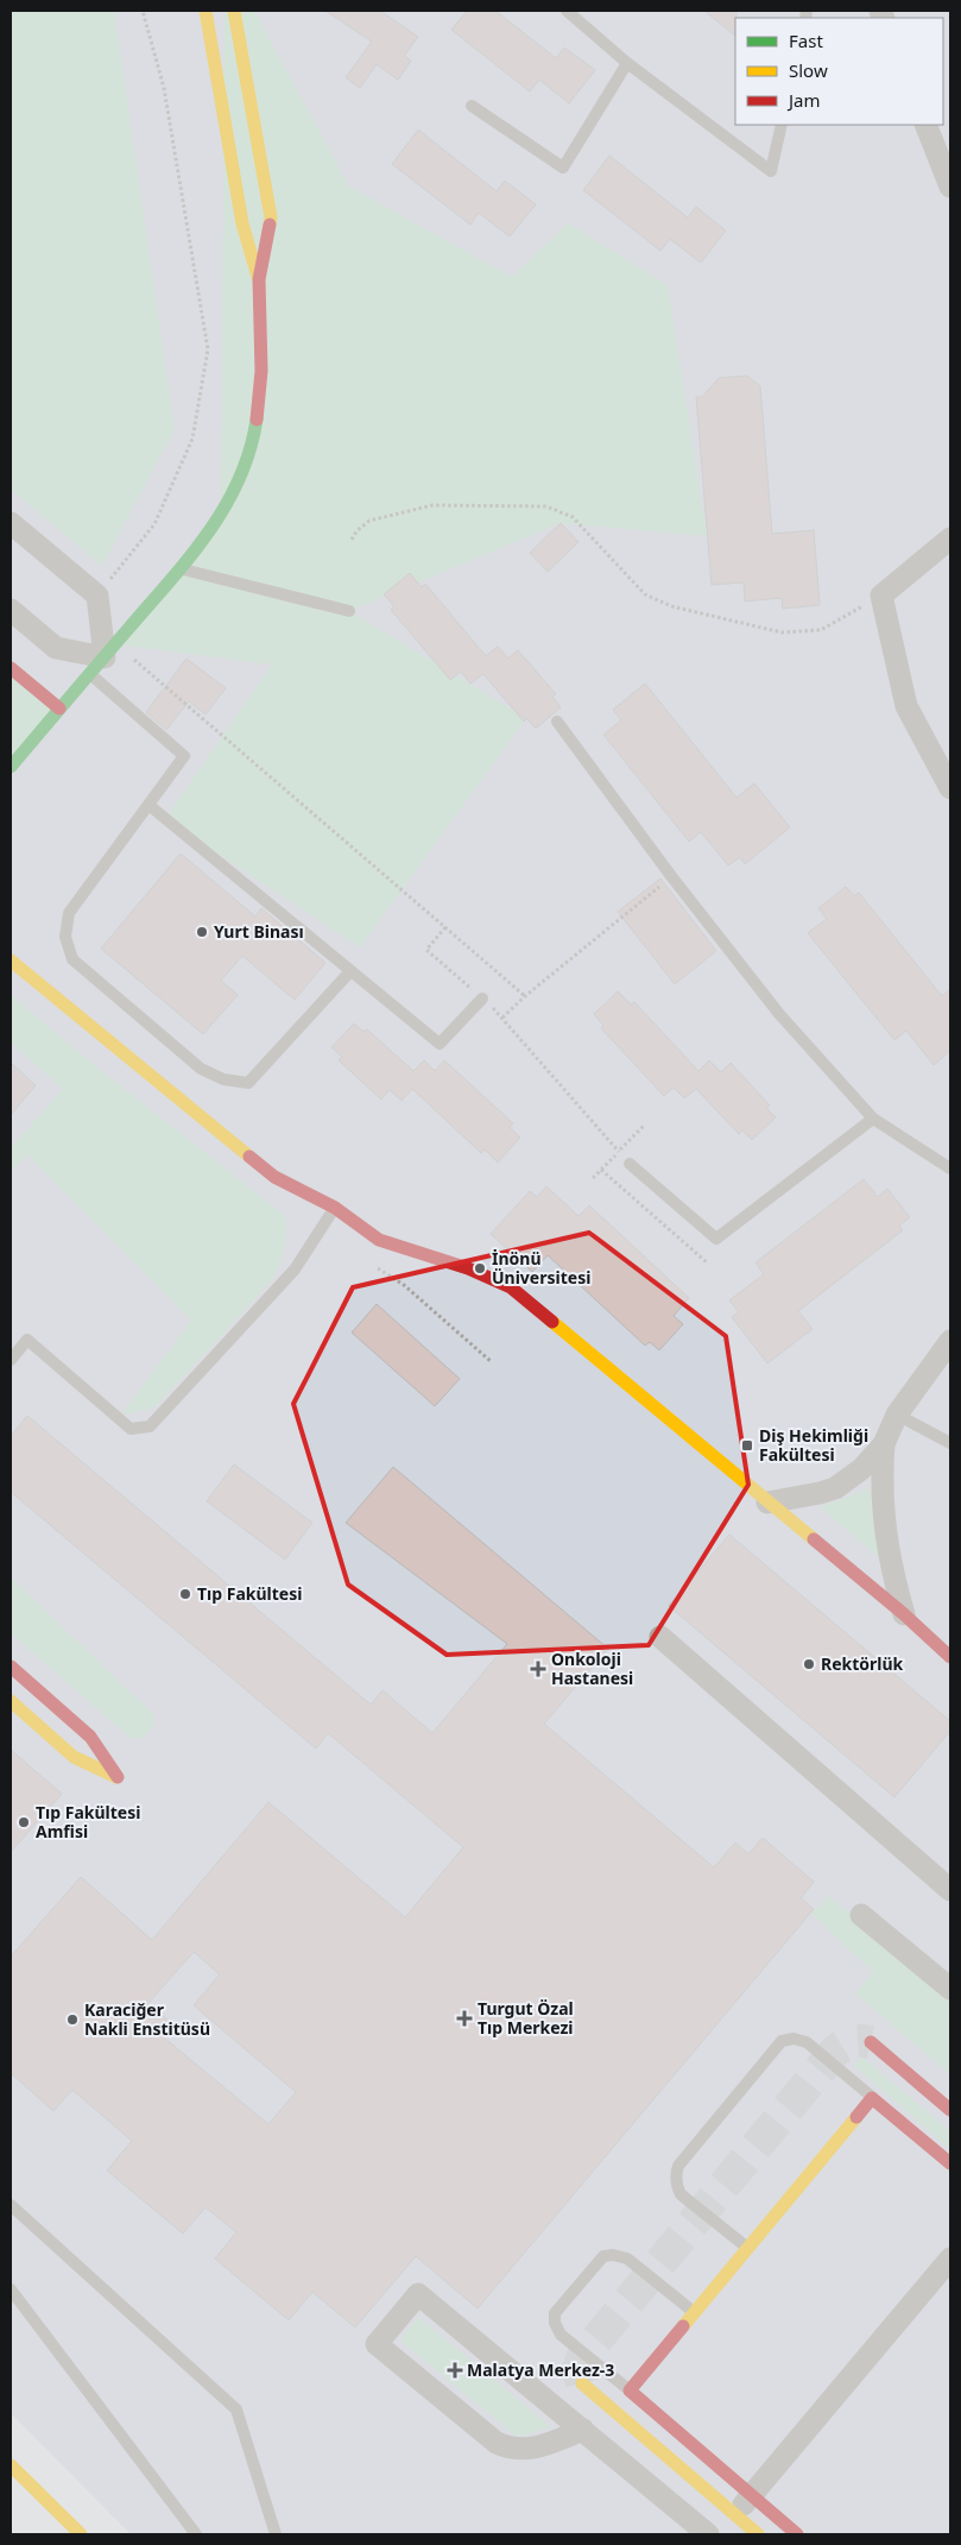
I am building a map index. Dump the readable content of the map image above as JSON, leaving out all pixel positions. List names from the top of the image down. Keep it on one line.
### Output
{"places":{"other":["Yurt Binası","İnönü Üniversitesi","Tıp Fakültesi","Rektörlük","Tıp Fakültesi Amfisi","Karaciğer Nakli Enstitüsü"],"transit":["Diş Hekimliği Fakültesi"],"health":["Onkoloji Hastanesi","Turgut Özal Tıp Merkezi","Malatya Merkez-3"]},"legend":["Fast","Slow","Jam"]}
